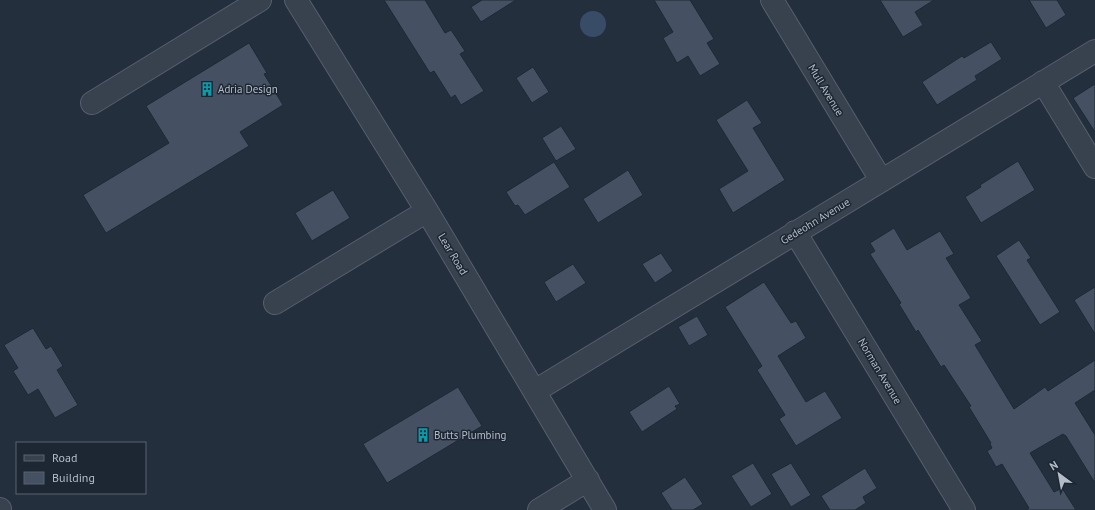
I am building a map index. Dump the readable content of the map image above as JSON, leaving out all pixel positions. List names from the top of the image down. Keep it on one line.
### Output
{"streets":{"street":["Mull Avenue","Gedeohn Avenue","Lear Road","Norman Avenue"]},"crossings":[["Mull Avenue","Gedeohn Avenue"],["Gedeohn Avenue","Lear Road"],["Gedeohn Avenue","Norman Avenue"]],"places":{"building":["Adria Design","Butts Plumbing"]},"legend":["Road","Building"],"north":"top left"}
